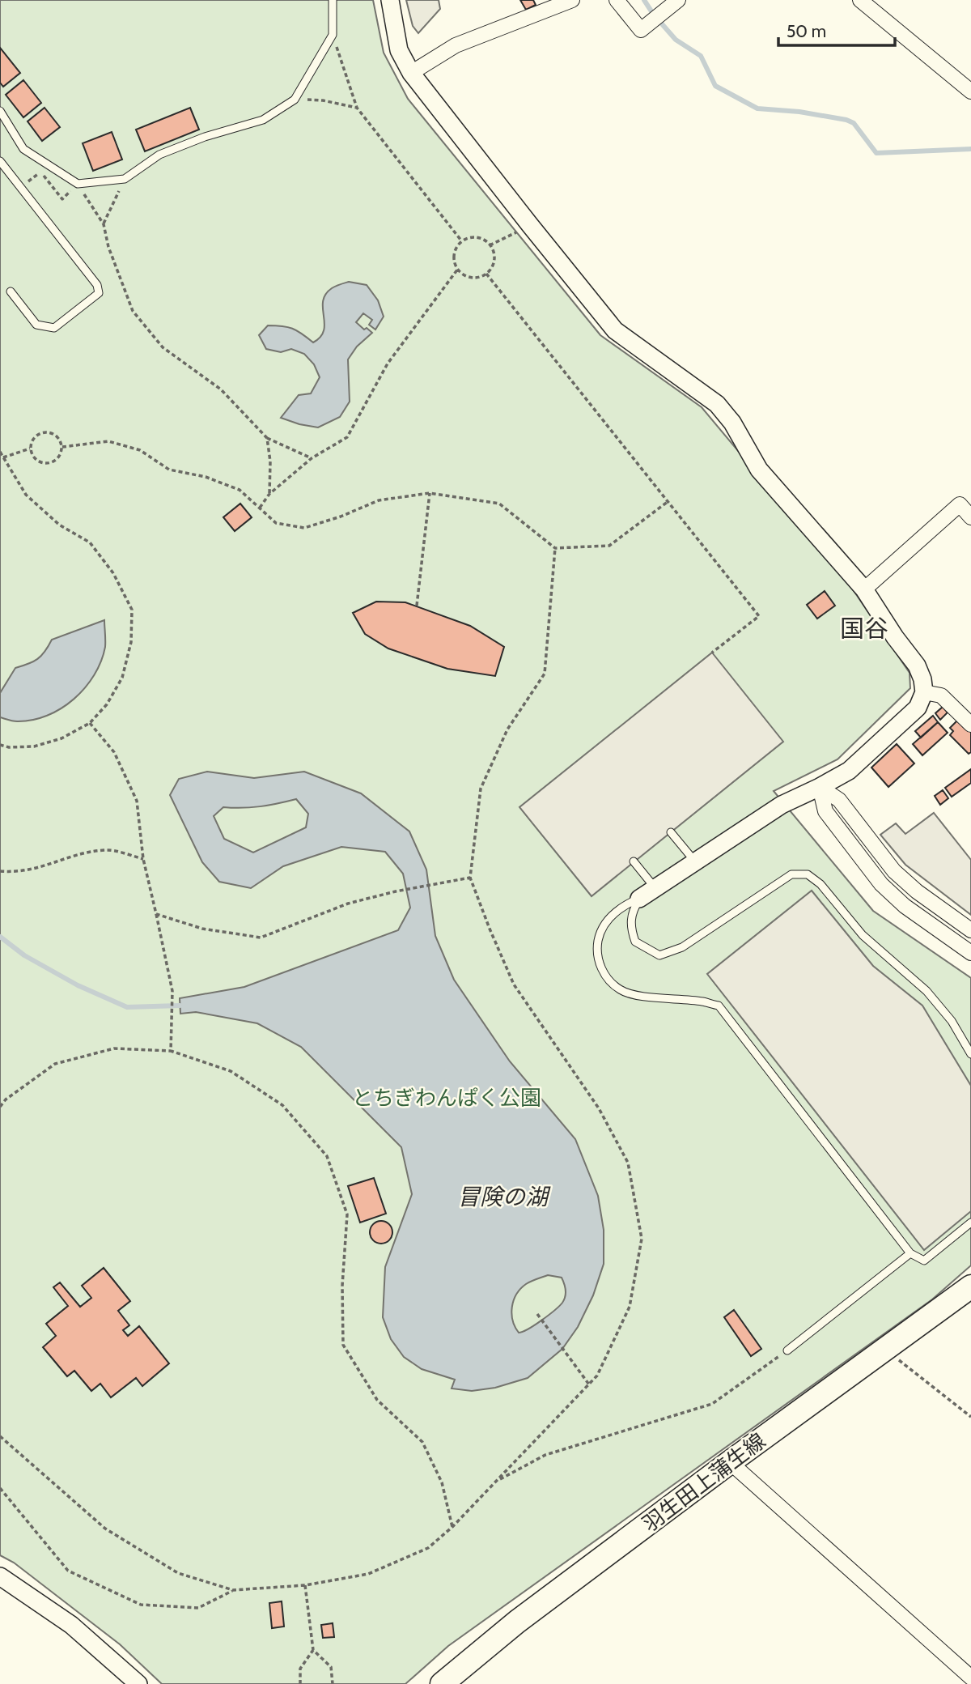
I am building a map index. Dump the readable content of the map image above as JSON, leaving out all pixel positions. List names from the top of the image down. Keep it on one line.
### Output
{"streets":{"main road":["羽生田上蒲生線"]},"districts":["国谷"],"water":["冒険の湖"],"parks":["とちぎわんぱく公園"],"scale_bar":"50 m"}
